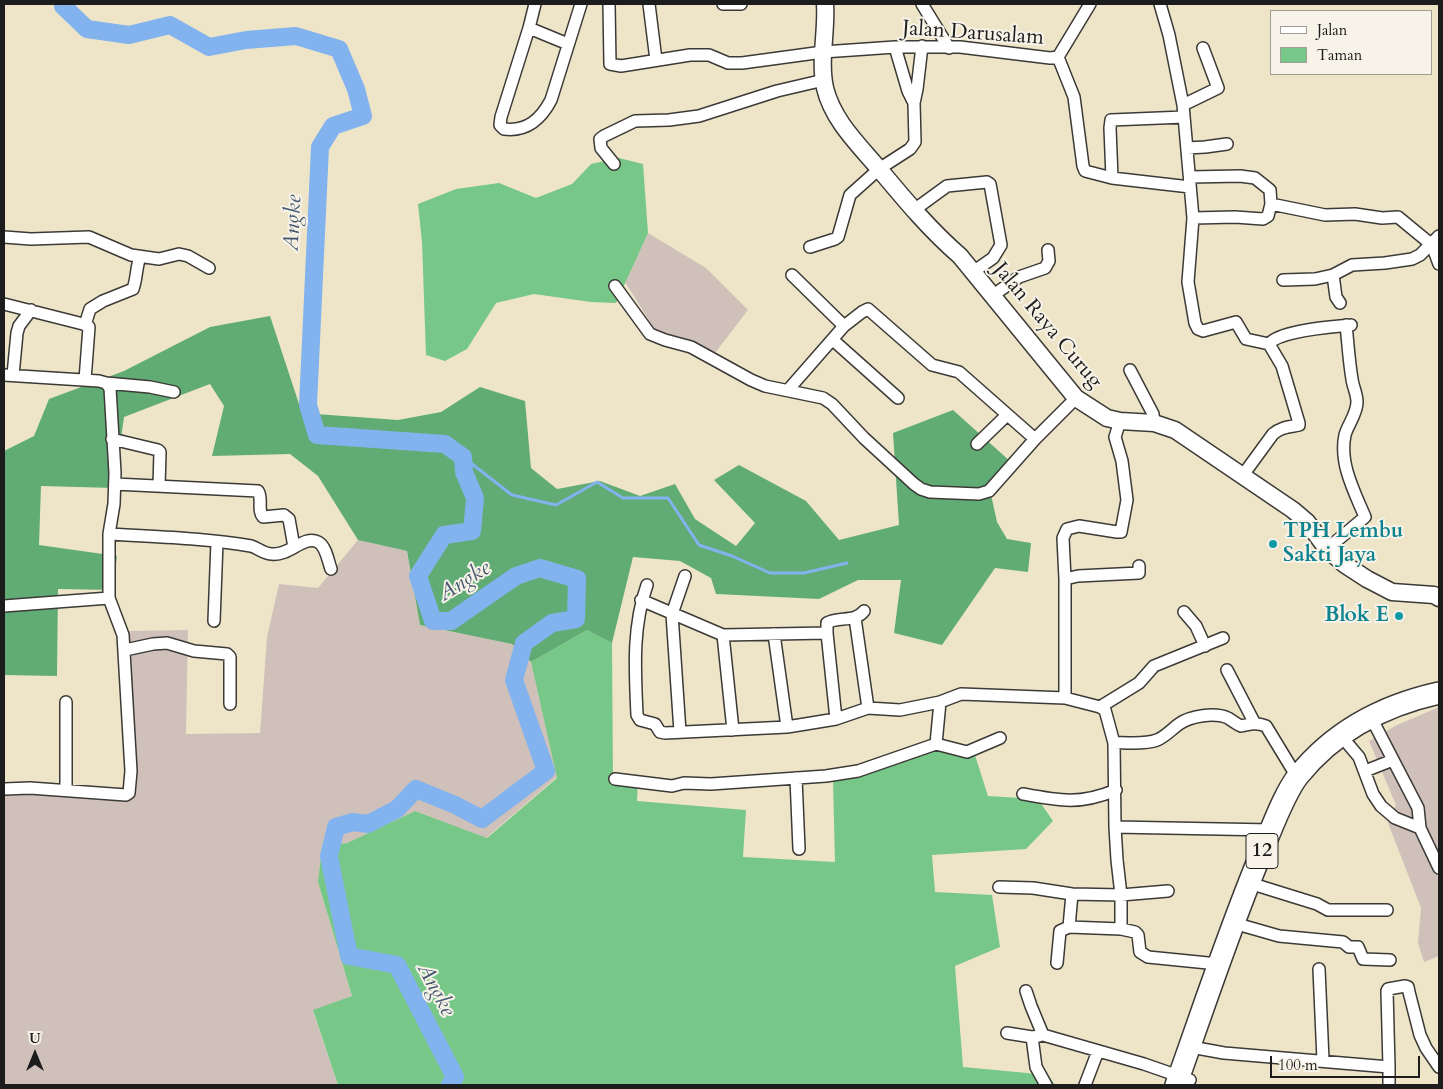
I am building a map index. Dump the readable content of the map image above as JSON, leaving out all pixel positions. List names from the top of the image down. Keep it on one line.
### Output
{"streets":{"highway":["12"],"main road":["Jalan Raya Curug"],"street":["Jalan Darusalam"]},"crossings":[["Jalan Darusalam","Jalan Raya Curug"]],"water":["Angke"],"places":["TPH Lembu Sakti Jaya","Blok E"],"legend":["Jalan","Taman"],"scale_bar":"100 m","north":"top"}
